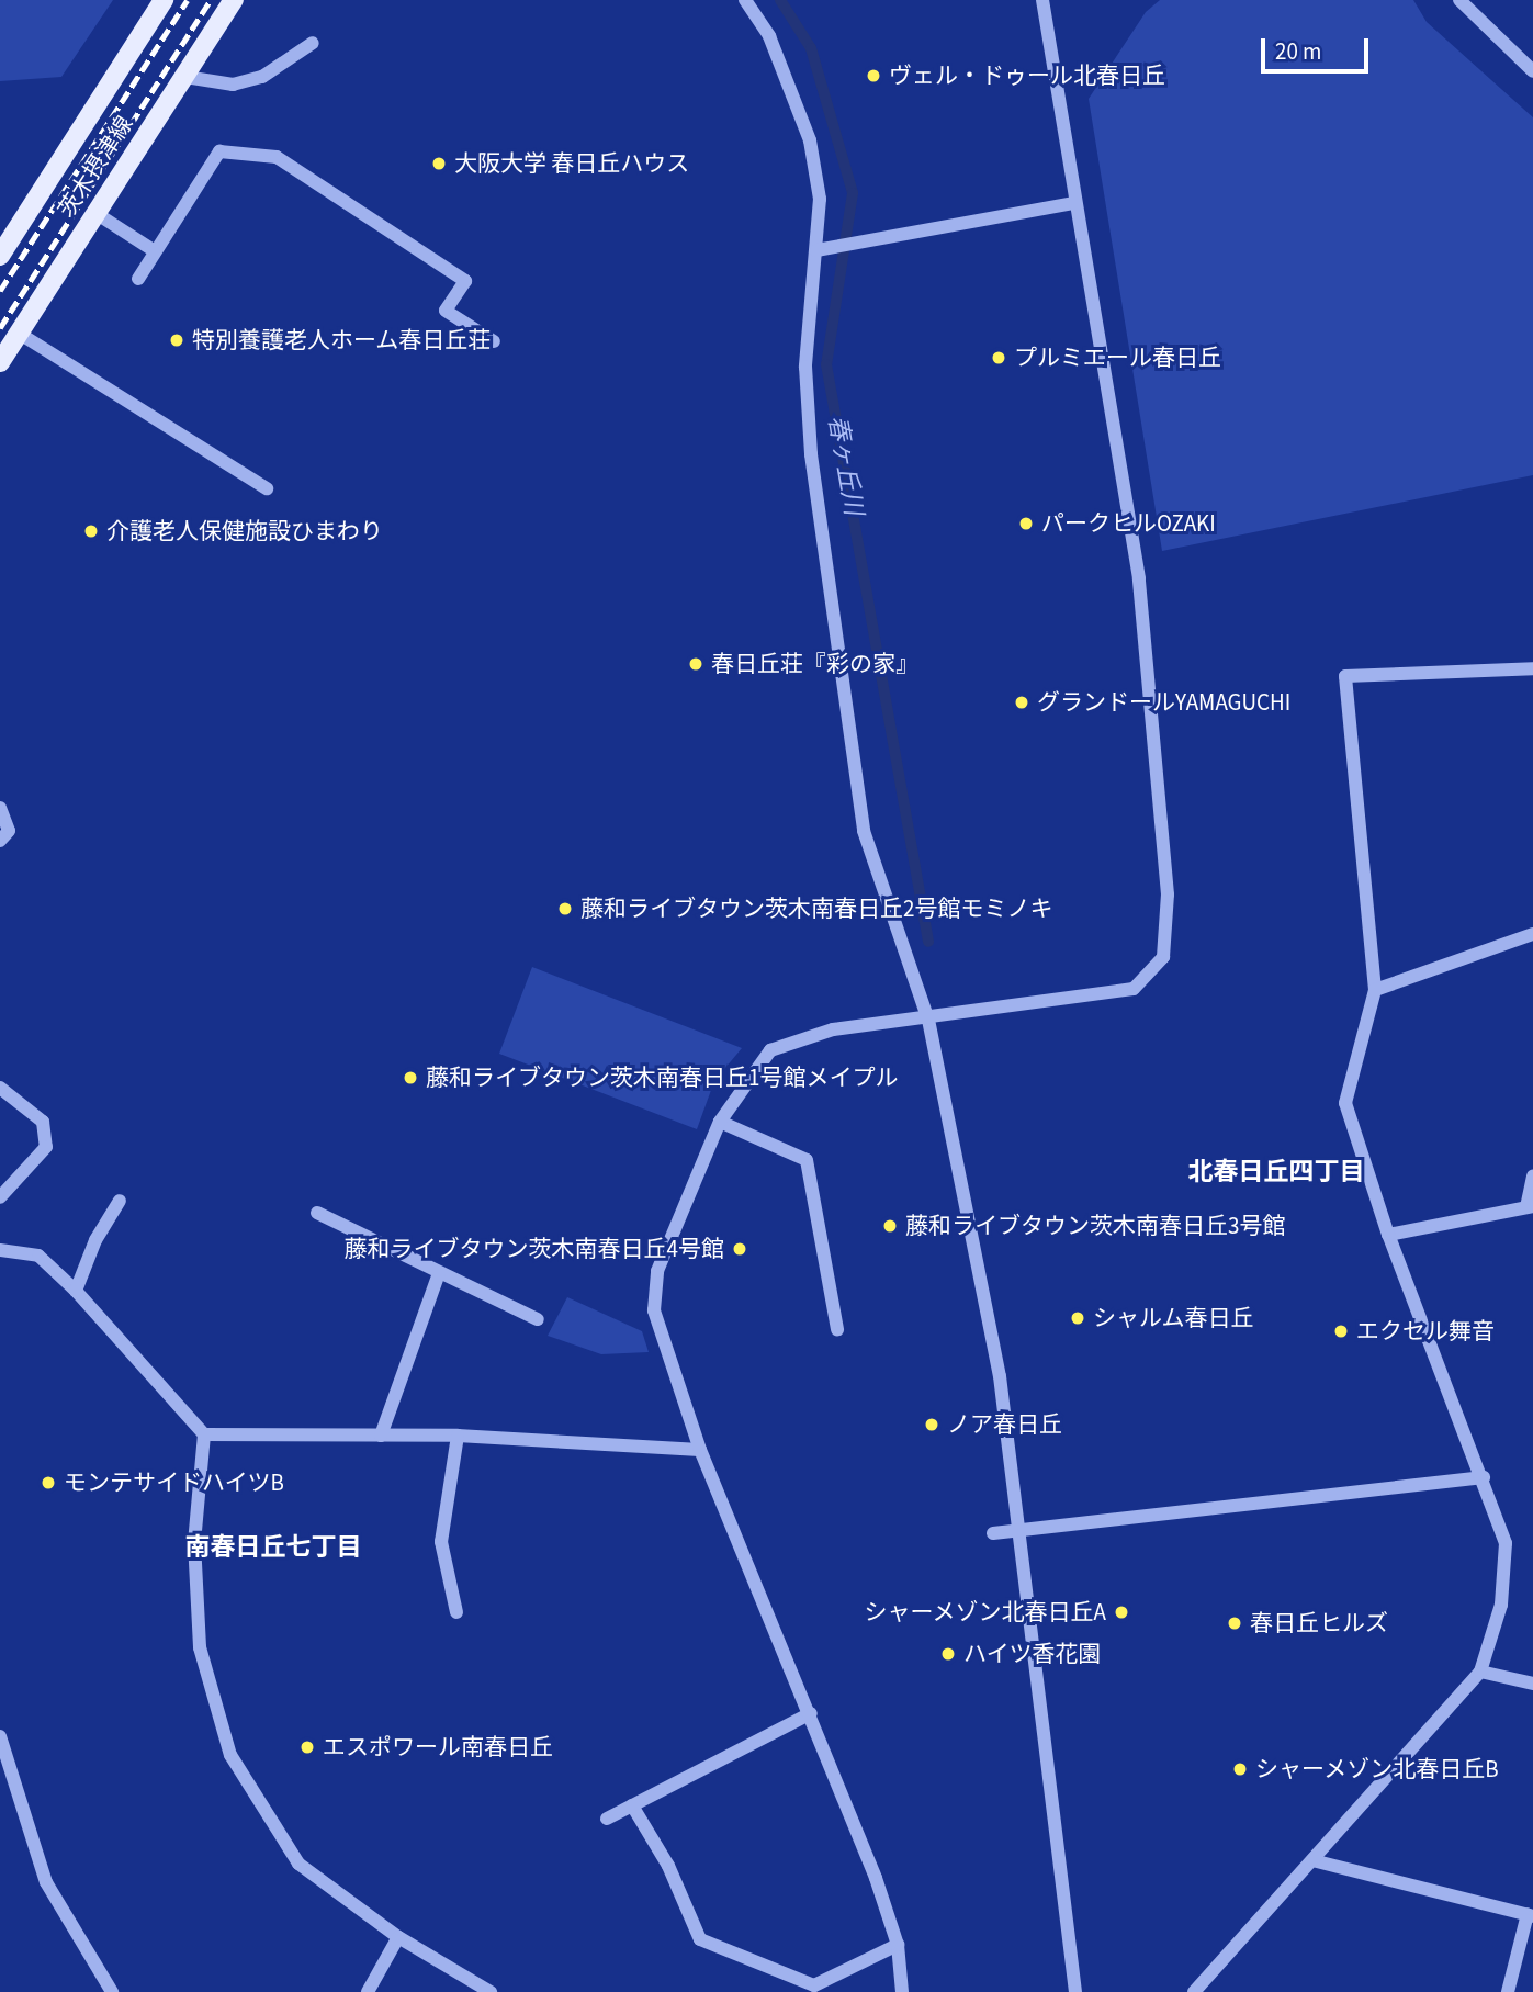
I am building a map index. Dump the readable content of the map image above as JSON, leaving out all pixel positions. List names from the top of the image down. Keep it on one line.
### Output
{"streets":{"main road":["茨木摂津線"]},"districts":["北春日丘四丁目","南春日丘七丁目"],"water":["春ヶ丘川"],"places":["ヴェル・ドゥール北春日丘","大阪大学 春日丘ハウス","特別養護老人ホーム春日丘荘","プルミエール春日丘","パークヒルOZAKI","介護老人保健施設ひまわり","春日丘荘『彩の家』","グランドールYAMAGUCHI","藤和ライブタウン茨木南春日丘2号館モミノキ","藤和ライブタウン茨木南春日丘1号館メイプル","藤和ライブタウン茨木南春日丘3号館","藤和ライブタウン茨木南春日丘4号館","シャルム春日丘","エクセル舞音","ノア春日丘","モンテサイドハイツB","シャーメゾン北春日丘A","春日丘ヒルズ","ハイツ香花園","エスポワール南春日丘","シャーメゾン北春日丘B"],"scale_bar":"20 m"}
